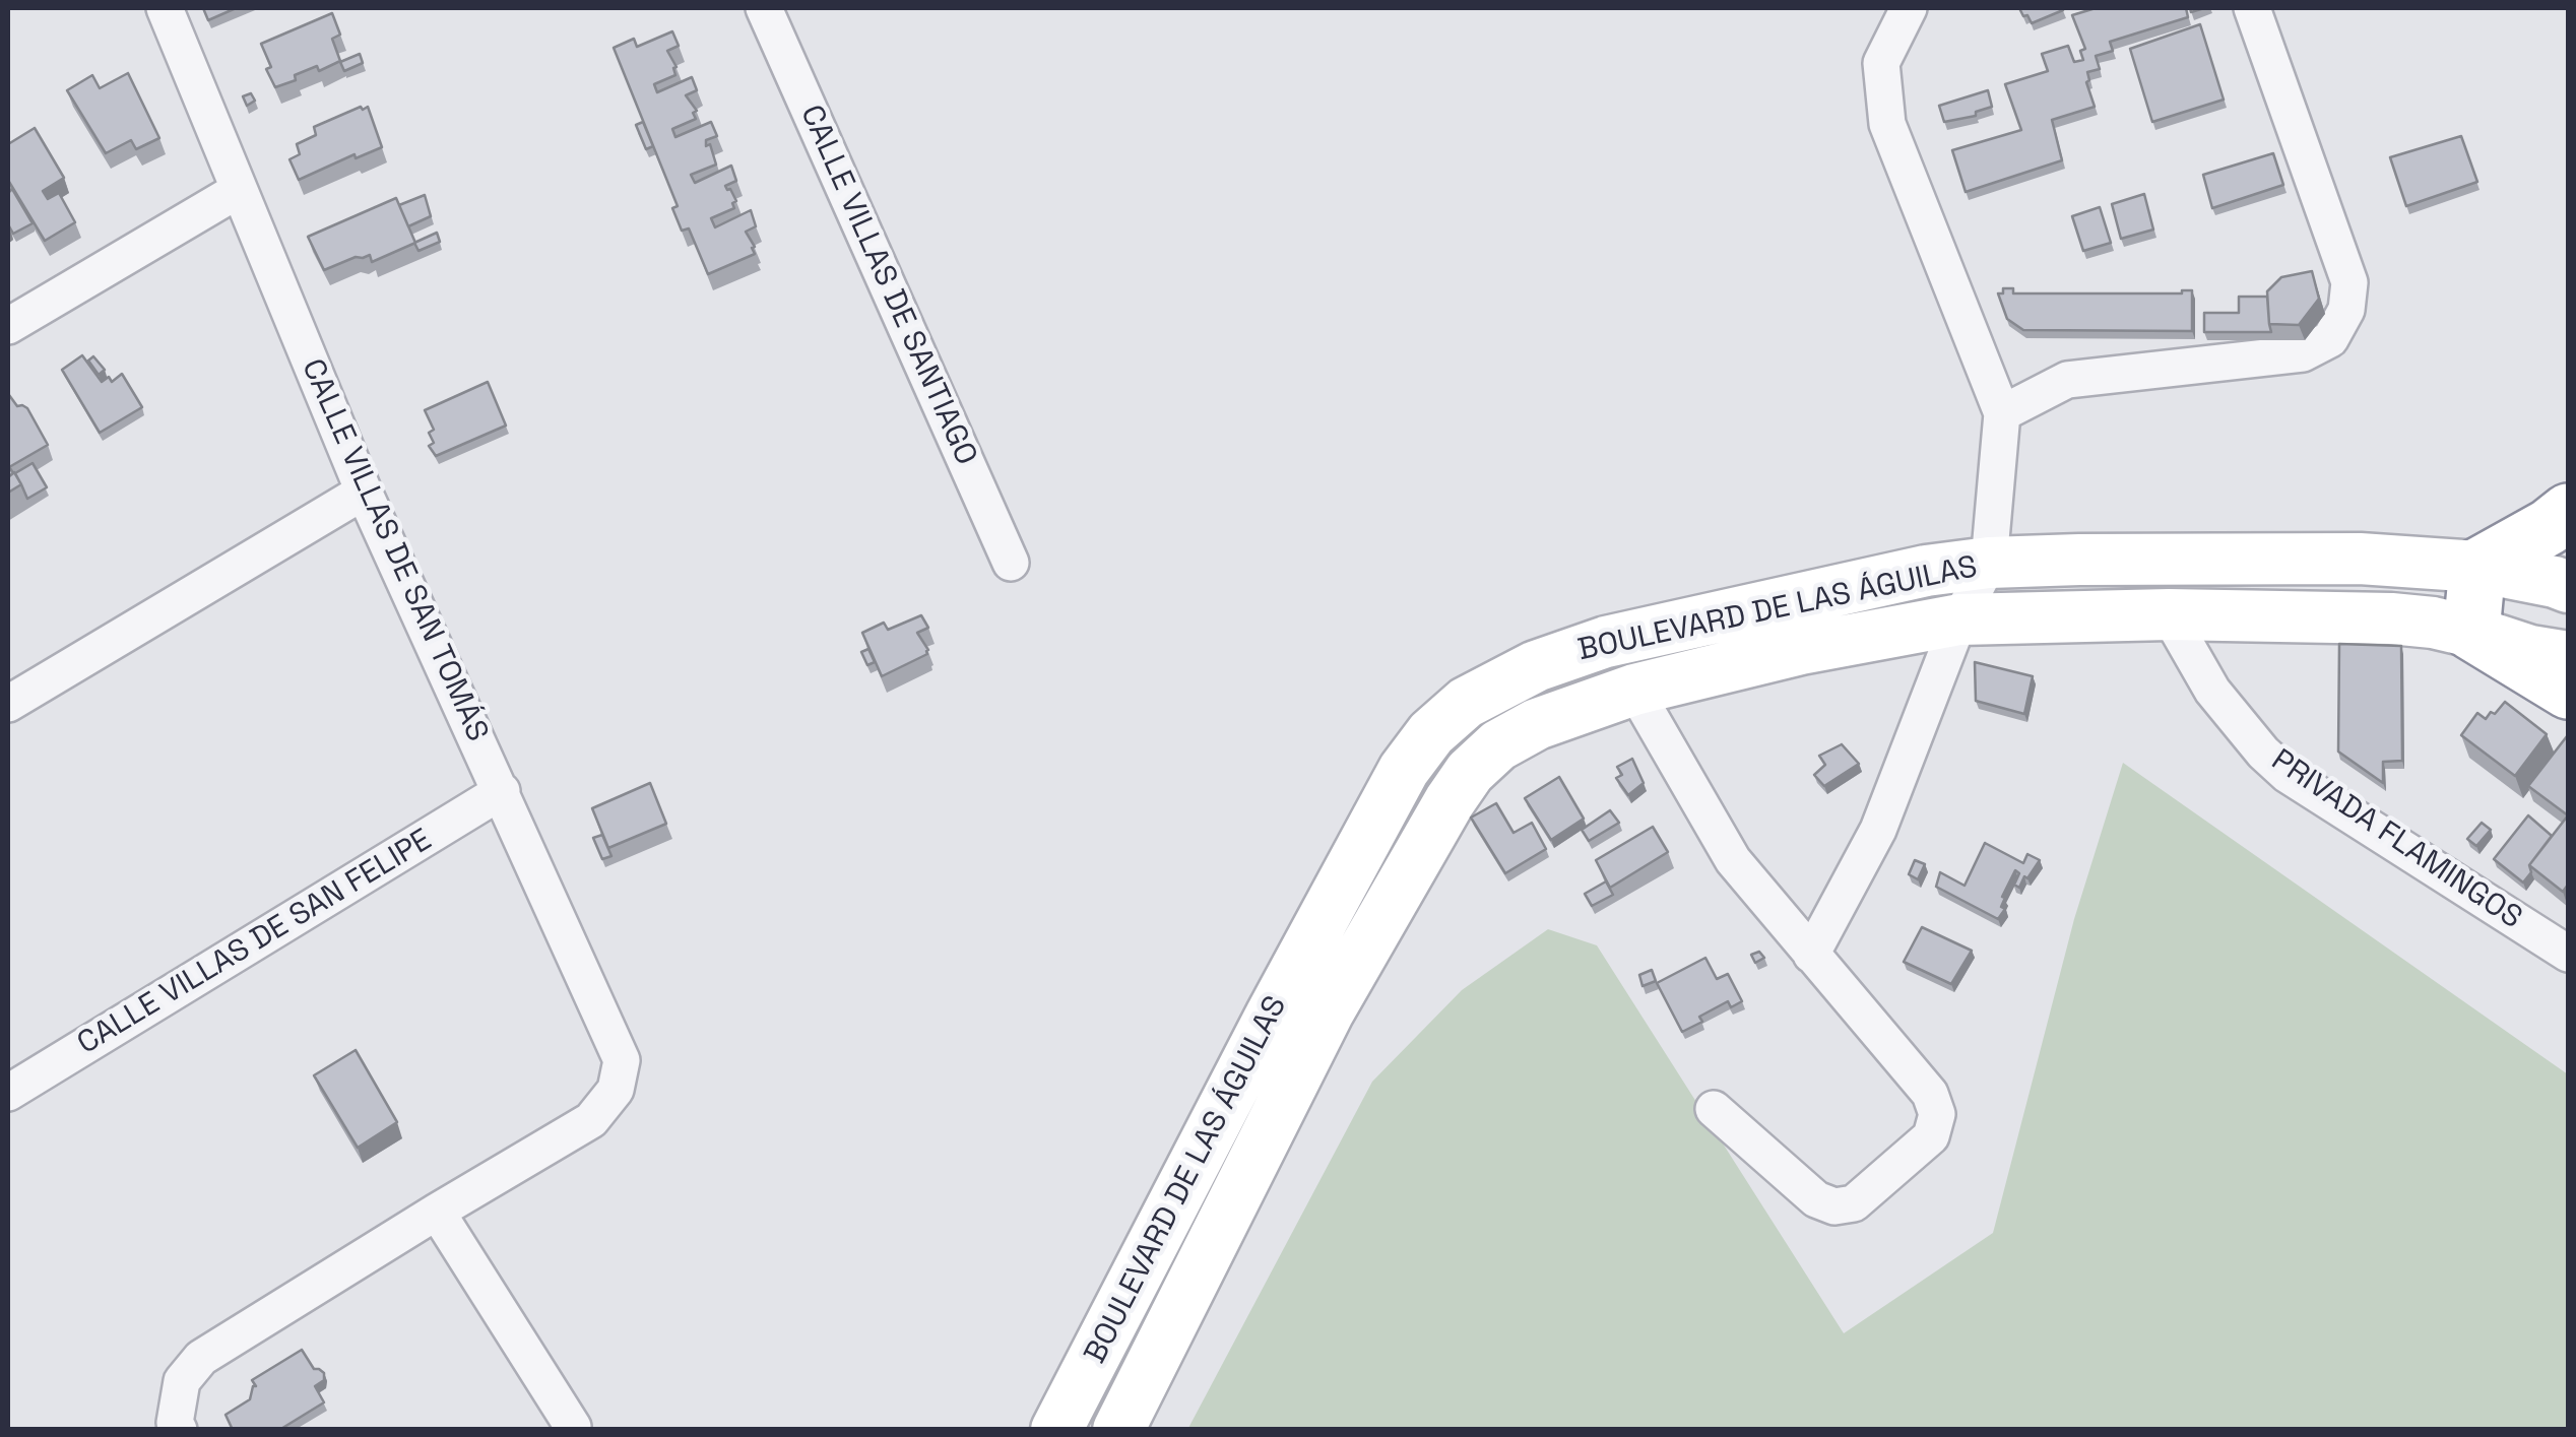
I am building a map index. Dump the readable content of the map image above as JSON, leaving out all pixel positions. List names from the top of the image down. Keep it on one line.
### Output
{"streets":{"main road":["BOULEVARD DE LAS ÁGUILAS"],"street":["CALLE VILLAS DE SANTIAGO","CALLE VILLAS DE SAN TOMÁS","PRIVADA FLAMINGOS","CALLE VILLAS DE SAN FELIPE"]},"crossings":[["CALLE VILLAS DE SAN TOMÁS","CALLE VILLAS DE SAN FELIPE"],["BOULEVARD DE LAS ÁGUILAS","PRIVADA FLAMINGOS"]]}
